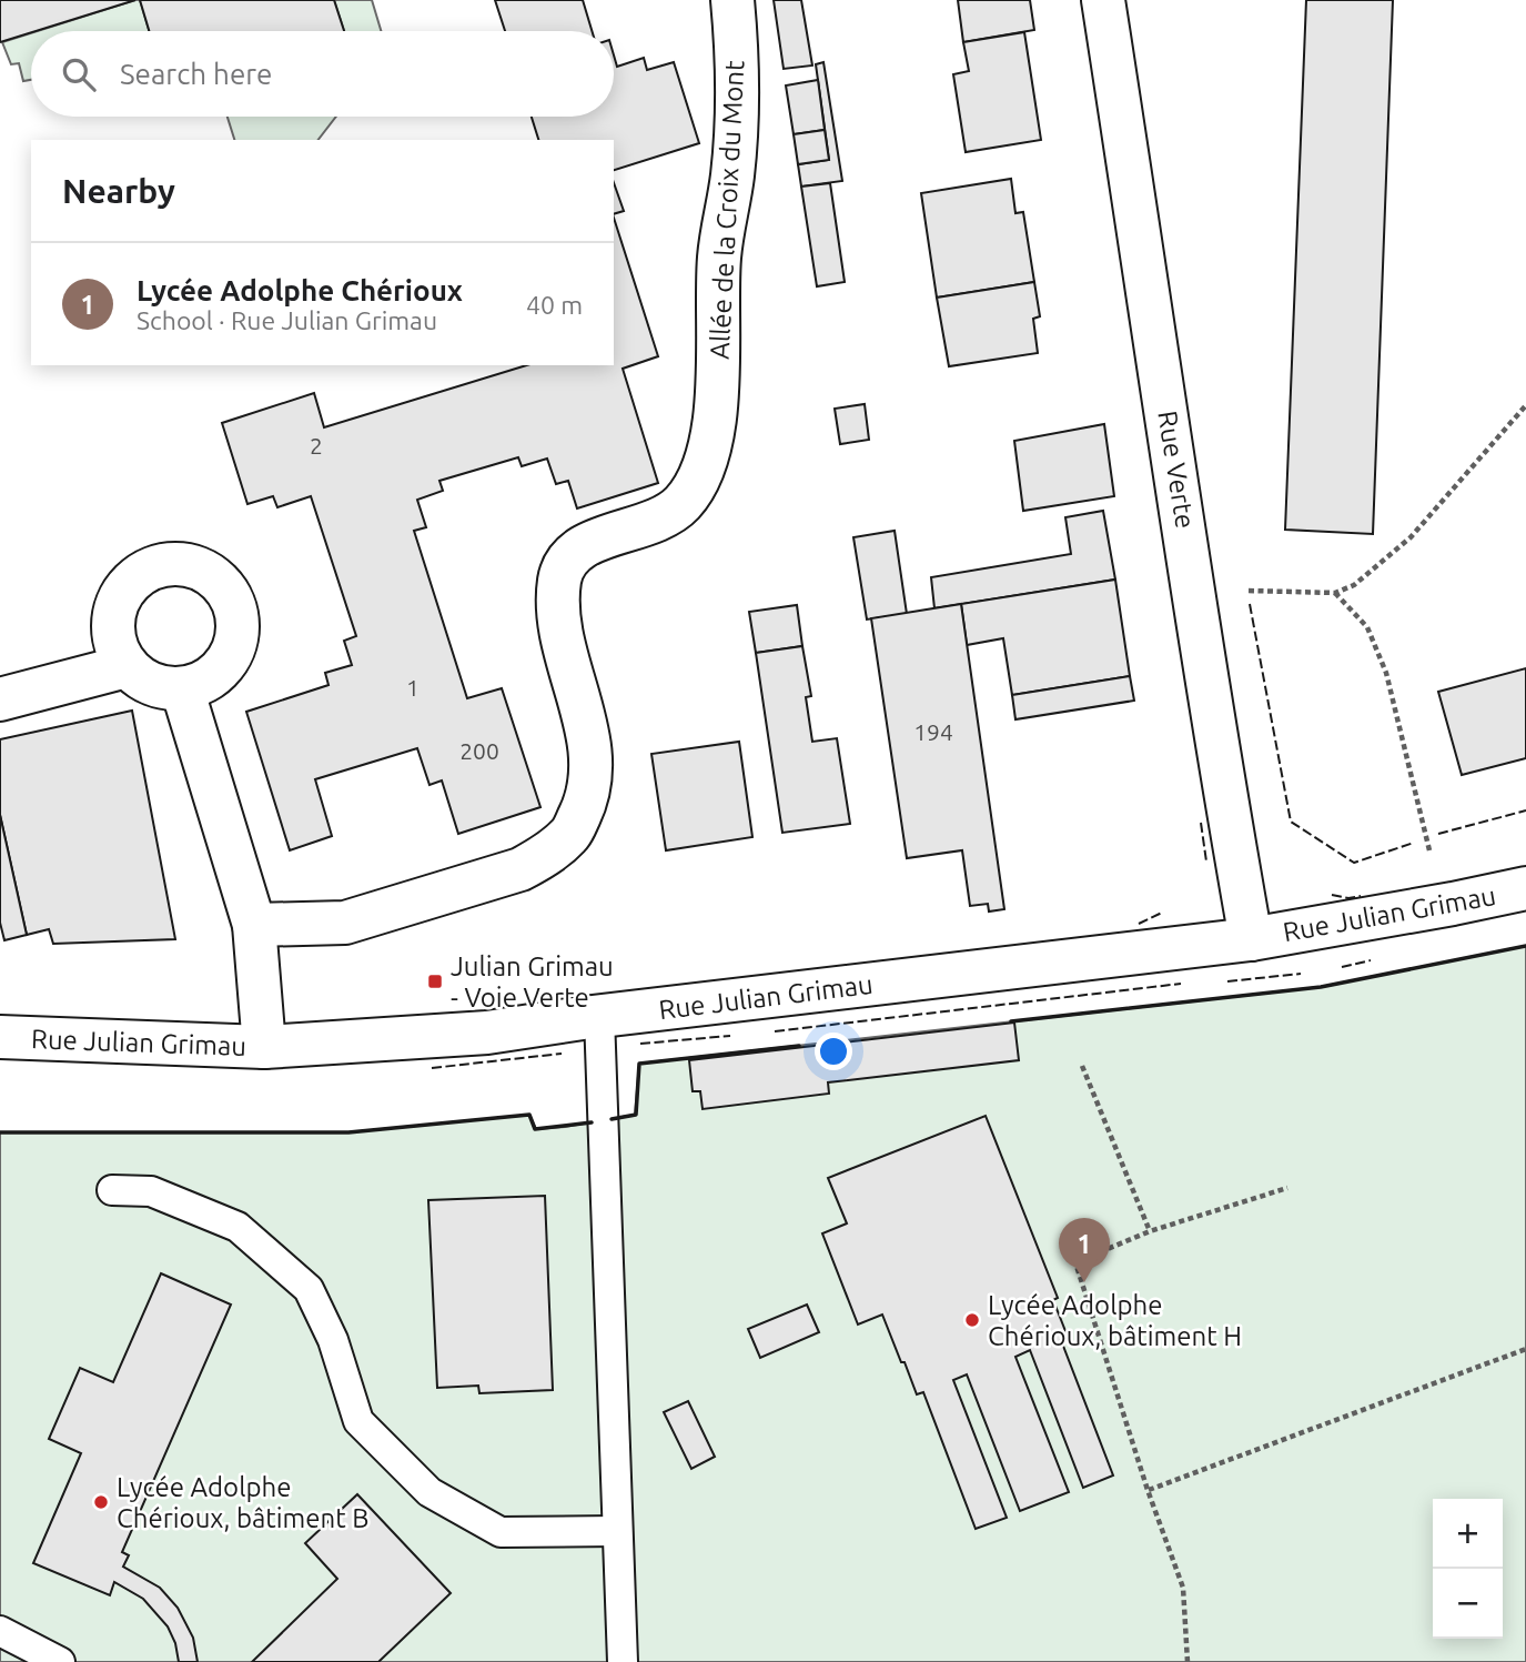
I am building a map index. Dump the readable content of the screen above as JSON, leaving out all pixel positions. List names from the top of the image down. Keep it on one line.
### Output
{"streets":{"street":["Allée de la Croix du Mont","Rue Verte","Rue Julian Grimau"]},"crossings":[["Rue Verte","Rue Julian Grimau"]],"places":{"transit":["Julian Grimau - Voie Verte"],"other":["Lycée Adolphe Chérioux, bâtiment H","Lycée Adolphe Chérioux, bâtiment B"]},"house_numbers":["2","1","194","200"],"page":{"search":"Search here","heading":"Nearby","list":[{"mark":"1","name":"Lycée Adolphe Chérioux","note":"School · Rue Julian Grimau","value":"40 m"}],"pins":"1","map_buttons":["+","−"]}}
